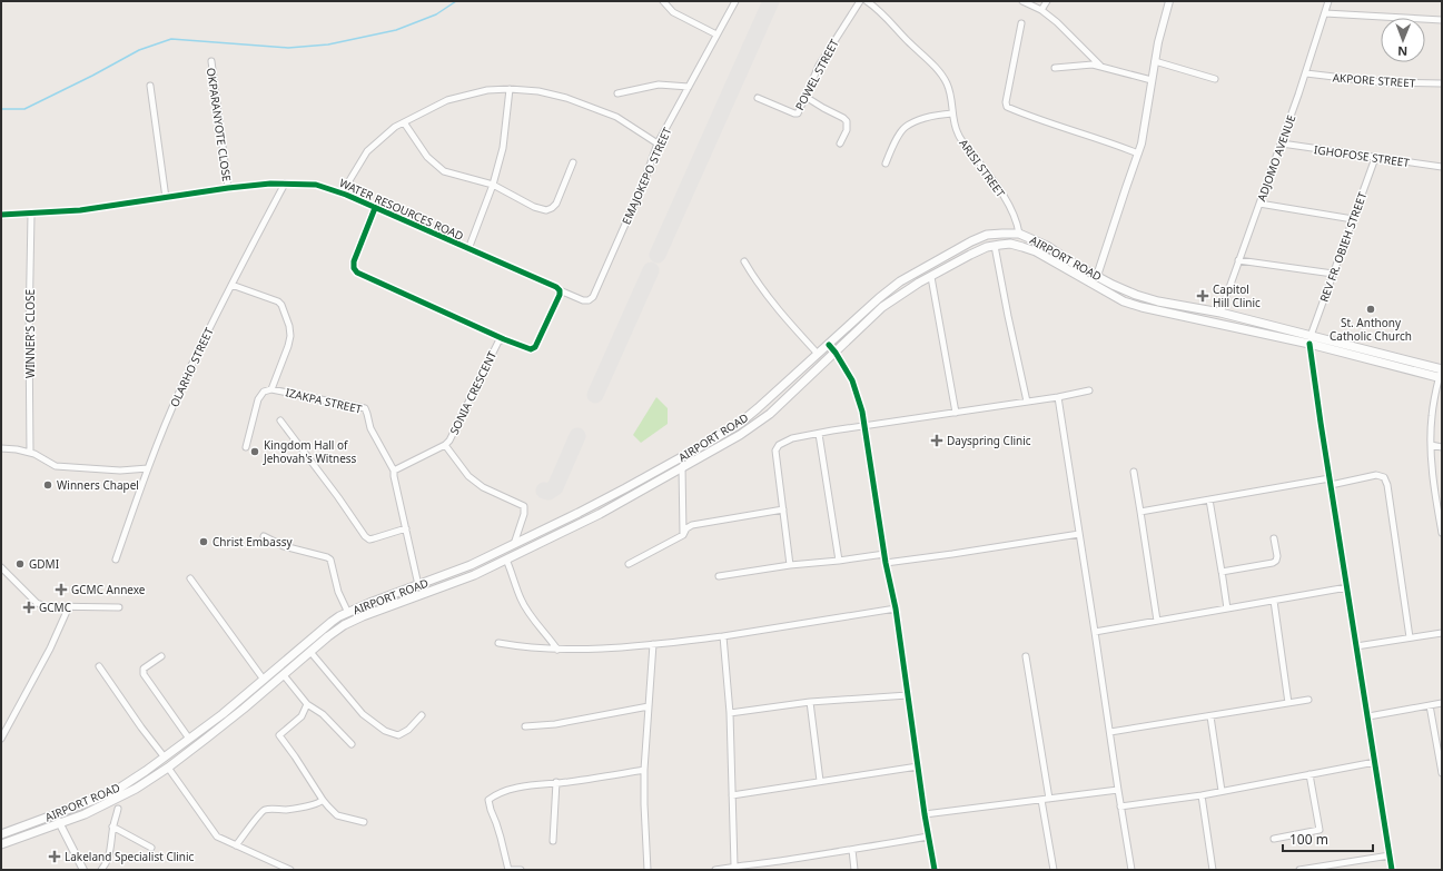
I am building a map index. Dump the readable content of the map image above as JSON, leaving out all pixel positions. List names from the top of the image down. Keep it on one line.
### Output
{"streets":{"main road":["AIRPORT ROAD"],"street":["POWEL STREET","AKPORE STREET","OKPARANYOTE CLOSE","IGHOFOSE STREET","ADJOMO AVENUE","ARISI STREET","EMAJOKEPO STREET","WATER RESOURCES ROAD","REV FR. OBIEH STREET","WINNER'S CLOSE","OLARHO STREET","SONIA CRESCENT","IZAKPA STREET"]},"crossings":[["AKPORE STREET","ADJOMO AVENUE"],["OKPARANYOTE CLOSE","WATER RESOURCES ROAD"],["IGHOFOSE STREET","ADJOMO AVENUE"],["IGHOFOSE STREET","REV FR. OBIEH STREET"],["ADJOMO AVENUE","AIRPORT ROAD"],["ARISI STREET","AIRPORT ROAD"],["EMAJOKEPO STREET","WATER RESOURCES ROAD"],["WATER RESOURCES ROAD","WINNER'S CLOSE"],["WATER RESOURCES ROAD","OLARHO STREET"],["REV FR. OBIEH STREET","AIRPORT ROAD"],["AIRPORT ROAD","IZAKPA STREET"],["SONIA CRESCENT","IZAKPA STREET"]],"places":{"health":["Capitol Hill Clinic","Dayspring Clinic","GCMC Annexe","GCMC","Lakeland Specialist Clinic"],"other":["St. Anthony Catholic Church","Kingdom Hall of Jehovah's Witness","Winners Chapel","Christ Embassy","GDMI"]},"scale_bar":"100 m","north":"bottom"}
